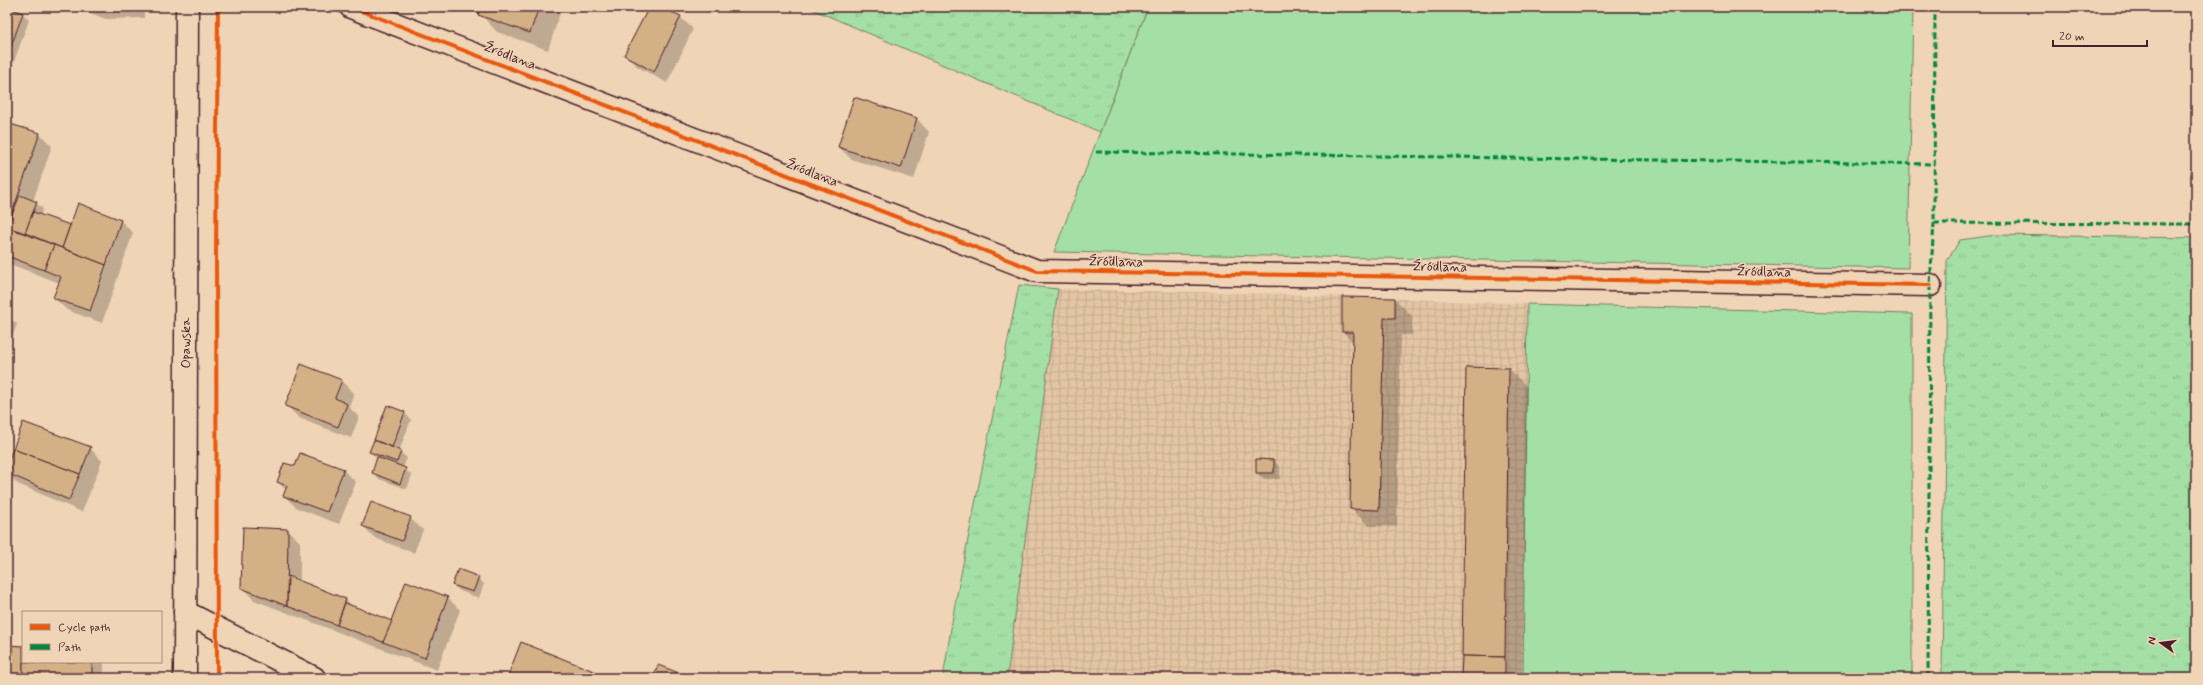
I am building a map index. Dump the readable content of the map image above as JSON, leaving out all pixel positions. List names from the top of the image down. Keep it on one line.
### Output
{"streets":{"street":["Źródlana","Opawska"]},"legend":["Cycle path","Path"],"scale_bar":"20 m","north":"left"}
